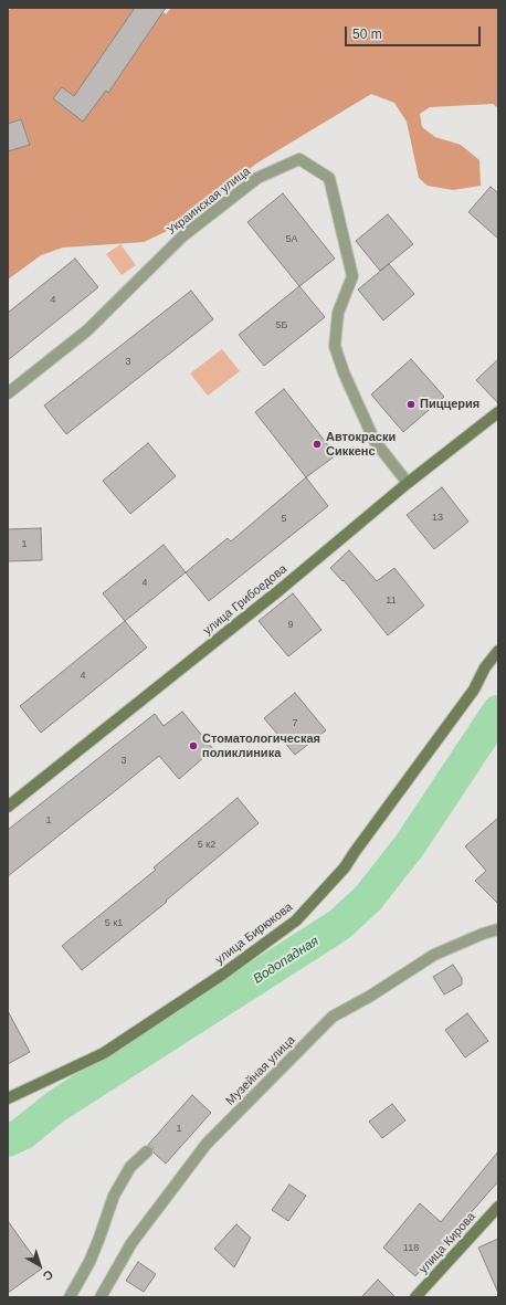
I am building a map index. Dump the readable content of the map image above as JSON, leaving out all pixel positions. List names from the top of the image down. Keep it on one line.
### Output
{"streets":{"street":["Украинская улица","улица Грибоедова","улица Бирюкова","Музейная улица","улица Кирова"]},"crossings":[["Украинская улица","улица Грибоедова"]],"water":["Водопадная"],"places":["Пиццерия","Автокраски Сиккенс","Стоматологическая поликлиника"],"house_numbers":["5А","4","5Б","3","13","5","1","4","11","9","4","7","3","1","5 к2","5 к1","1","118"],"scale_bar":"50 m","north":"bottom right"}
